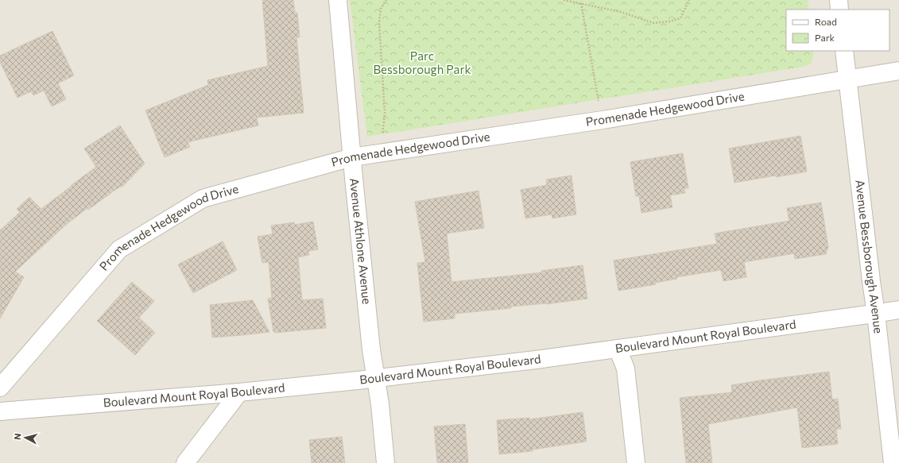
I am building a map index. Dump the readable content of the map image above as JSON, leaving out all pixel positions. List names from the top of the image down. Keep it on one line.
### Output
{"streets":{"street":["Promenade Hedgewood Drive","Avenue Athlone Avenue","Avenue Bessborough Avenue","Boulevard Mount Royal Boulevard"]},"crossings":[["Promenade Hedgewood Drive","Avenue Athlone Avenue"],["Promenade Hedgewood Drive","Avenue Bessborough Avenue"],["Avenue Athlone Avenue","Boulevard Mount Royal Boulevard"],["Avenue Bessborough Avenue","Boulevard Mount Royal Boulevard"]],"parks":["Parc Bessborough Park"],"legend":["Road","Park"],"north":"left"}
